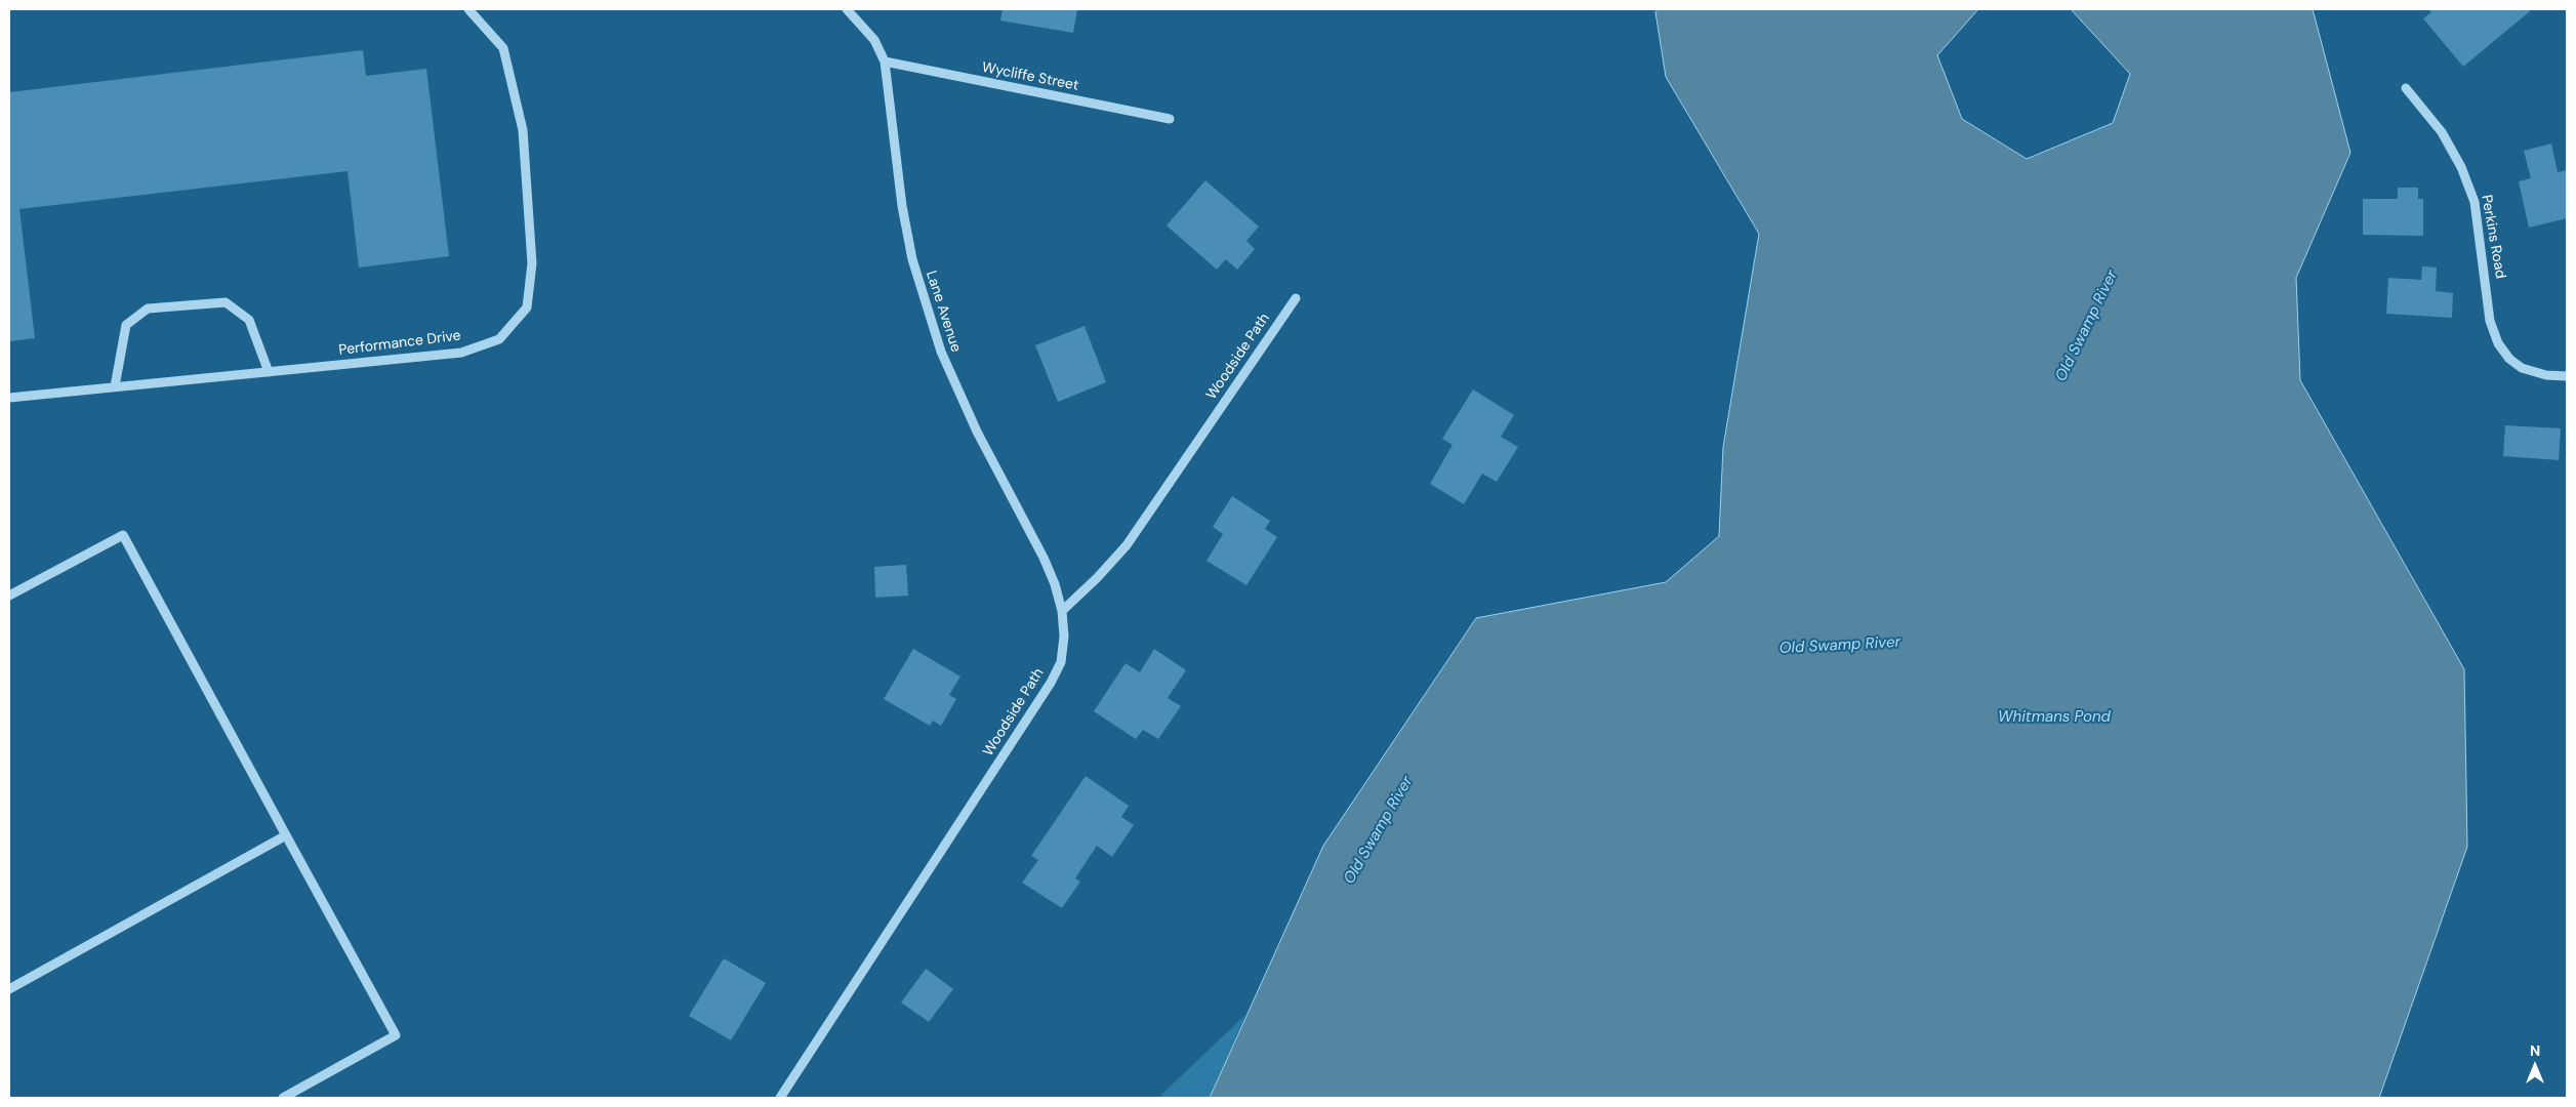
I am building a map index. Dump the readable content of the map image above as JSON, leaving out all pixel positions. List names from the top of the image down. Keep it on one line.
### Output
{"streets":{"street":["Wycliffe Street","Perkins Road","Lane Avenue","Performance Drive","Woodside Path"]},"crossings":[["Wycliffe Street","Lane Avenue"],["Lane Avenue","Woodside Path"]],"water":["Old Swamp River","Whitmans Pond"],"north":"top"}
